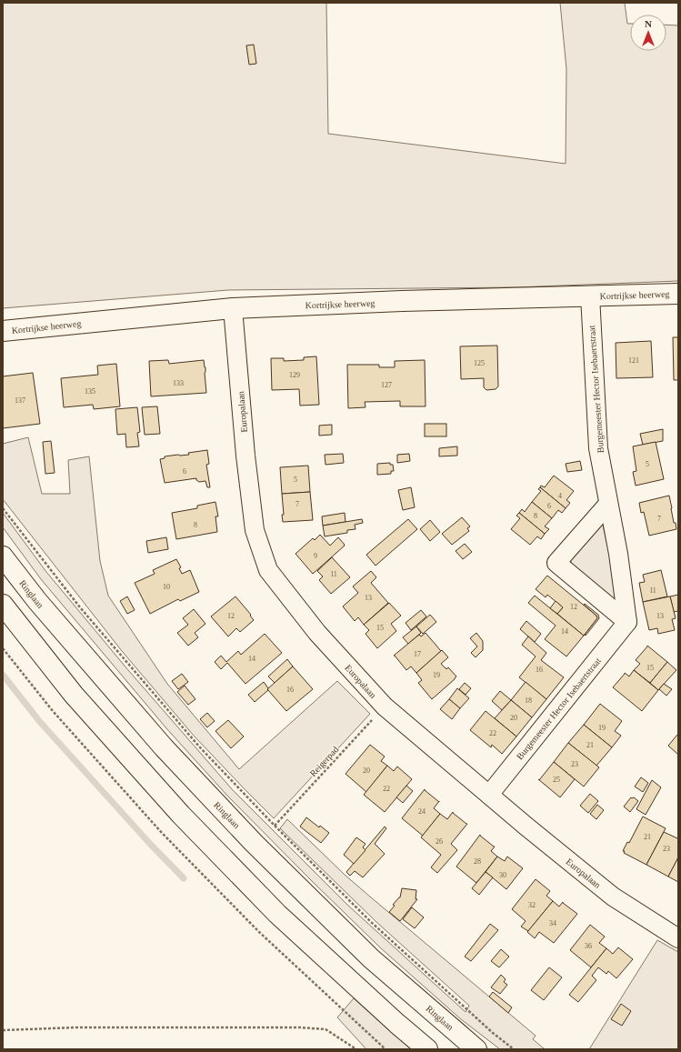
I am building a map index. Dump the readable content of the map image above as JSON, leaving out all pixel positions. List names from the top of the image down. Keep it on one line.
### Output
{"streets":{"main road":["Kortrijkse heerweg","Ringlaan"],"street":["Burgemeester Hector Isebaertstraat","Europalaan"],"path":["Reigerpad"]},"crossings":[["Kortrijkse heerweg","Burgemeester Hector Isebaertstraat"],["Kortrijkse heerweg","Europalaan"],["Burgemeester Hector Isebaertstraat","Europalaan"],["Europalaan","Reigerpad"]],"house_numbers":["121","125","129","133","127","135","137","5","6","5","4","7","6","8","7","8","9","11","10","11","13","12","12","13","15","14","17","14","15","16","19","16","18","20","19","22","21","23","20","25","22","24","21","26","23","28","30","32","34","36"],"north":"top"}
